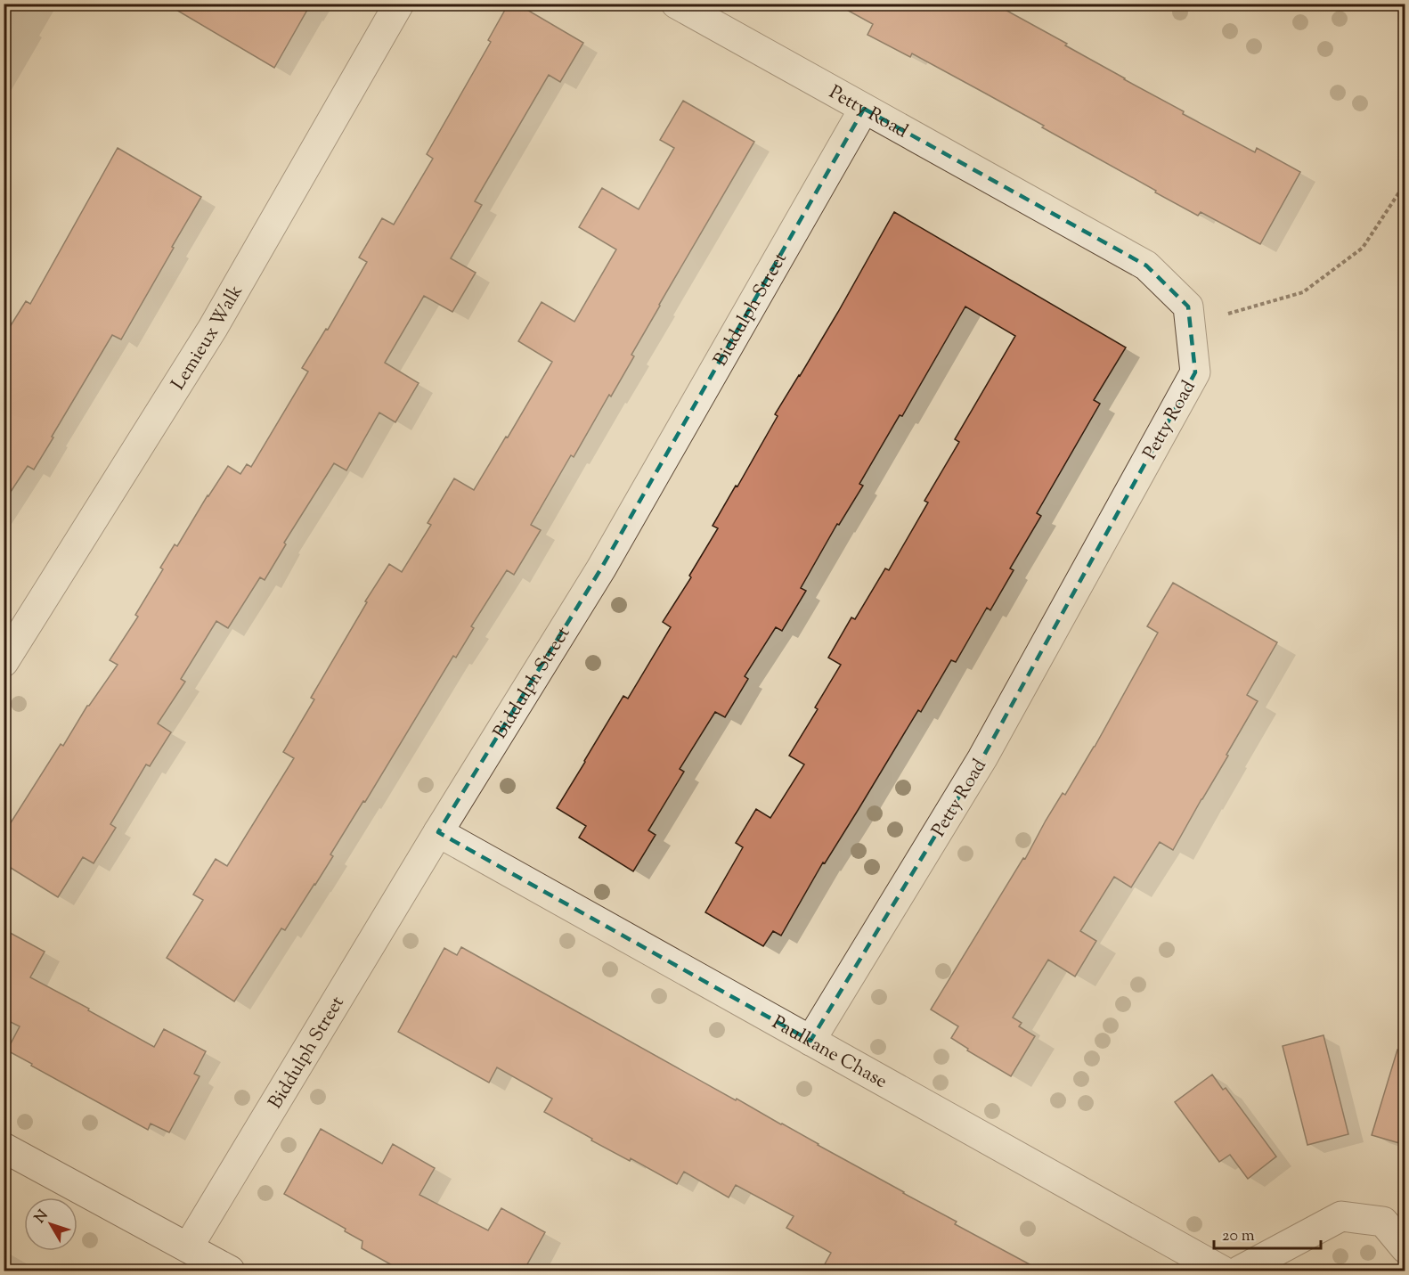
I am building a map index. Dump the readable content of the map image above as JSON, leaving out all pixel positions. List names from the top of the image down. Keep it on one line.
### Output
{"streets":{"street":["Petty Road","Biddulph Street","Lemieux Walk","Paulkane Chase"]},"crossings":[["Petty Road","Biddulph Street"],["Petty Road","Paulkane Chase"],["Biddulph Street","Paulkane Chase"]],"scale_bar":"20 m","north":"top left"}
